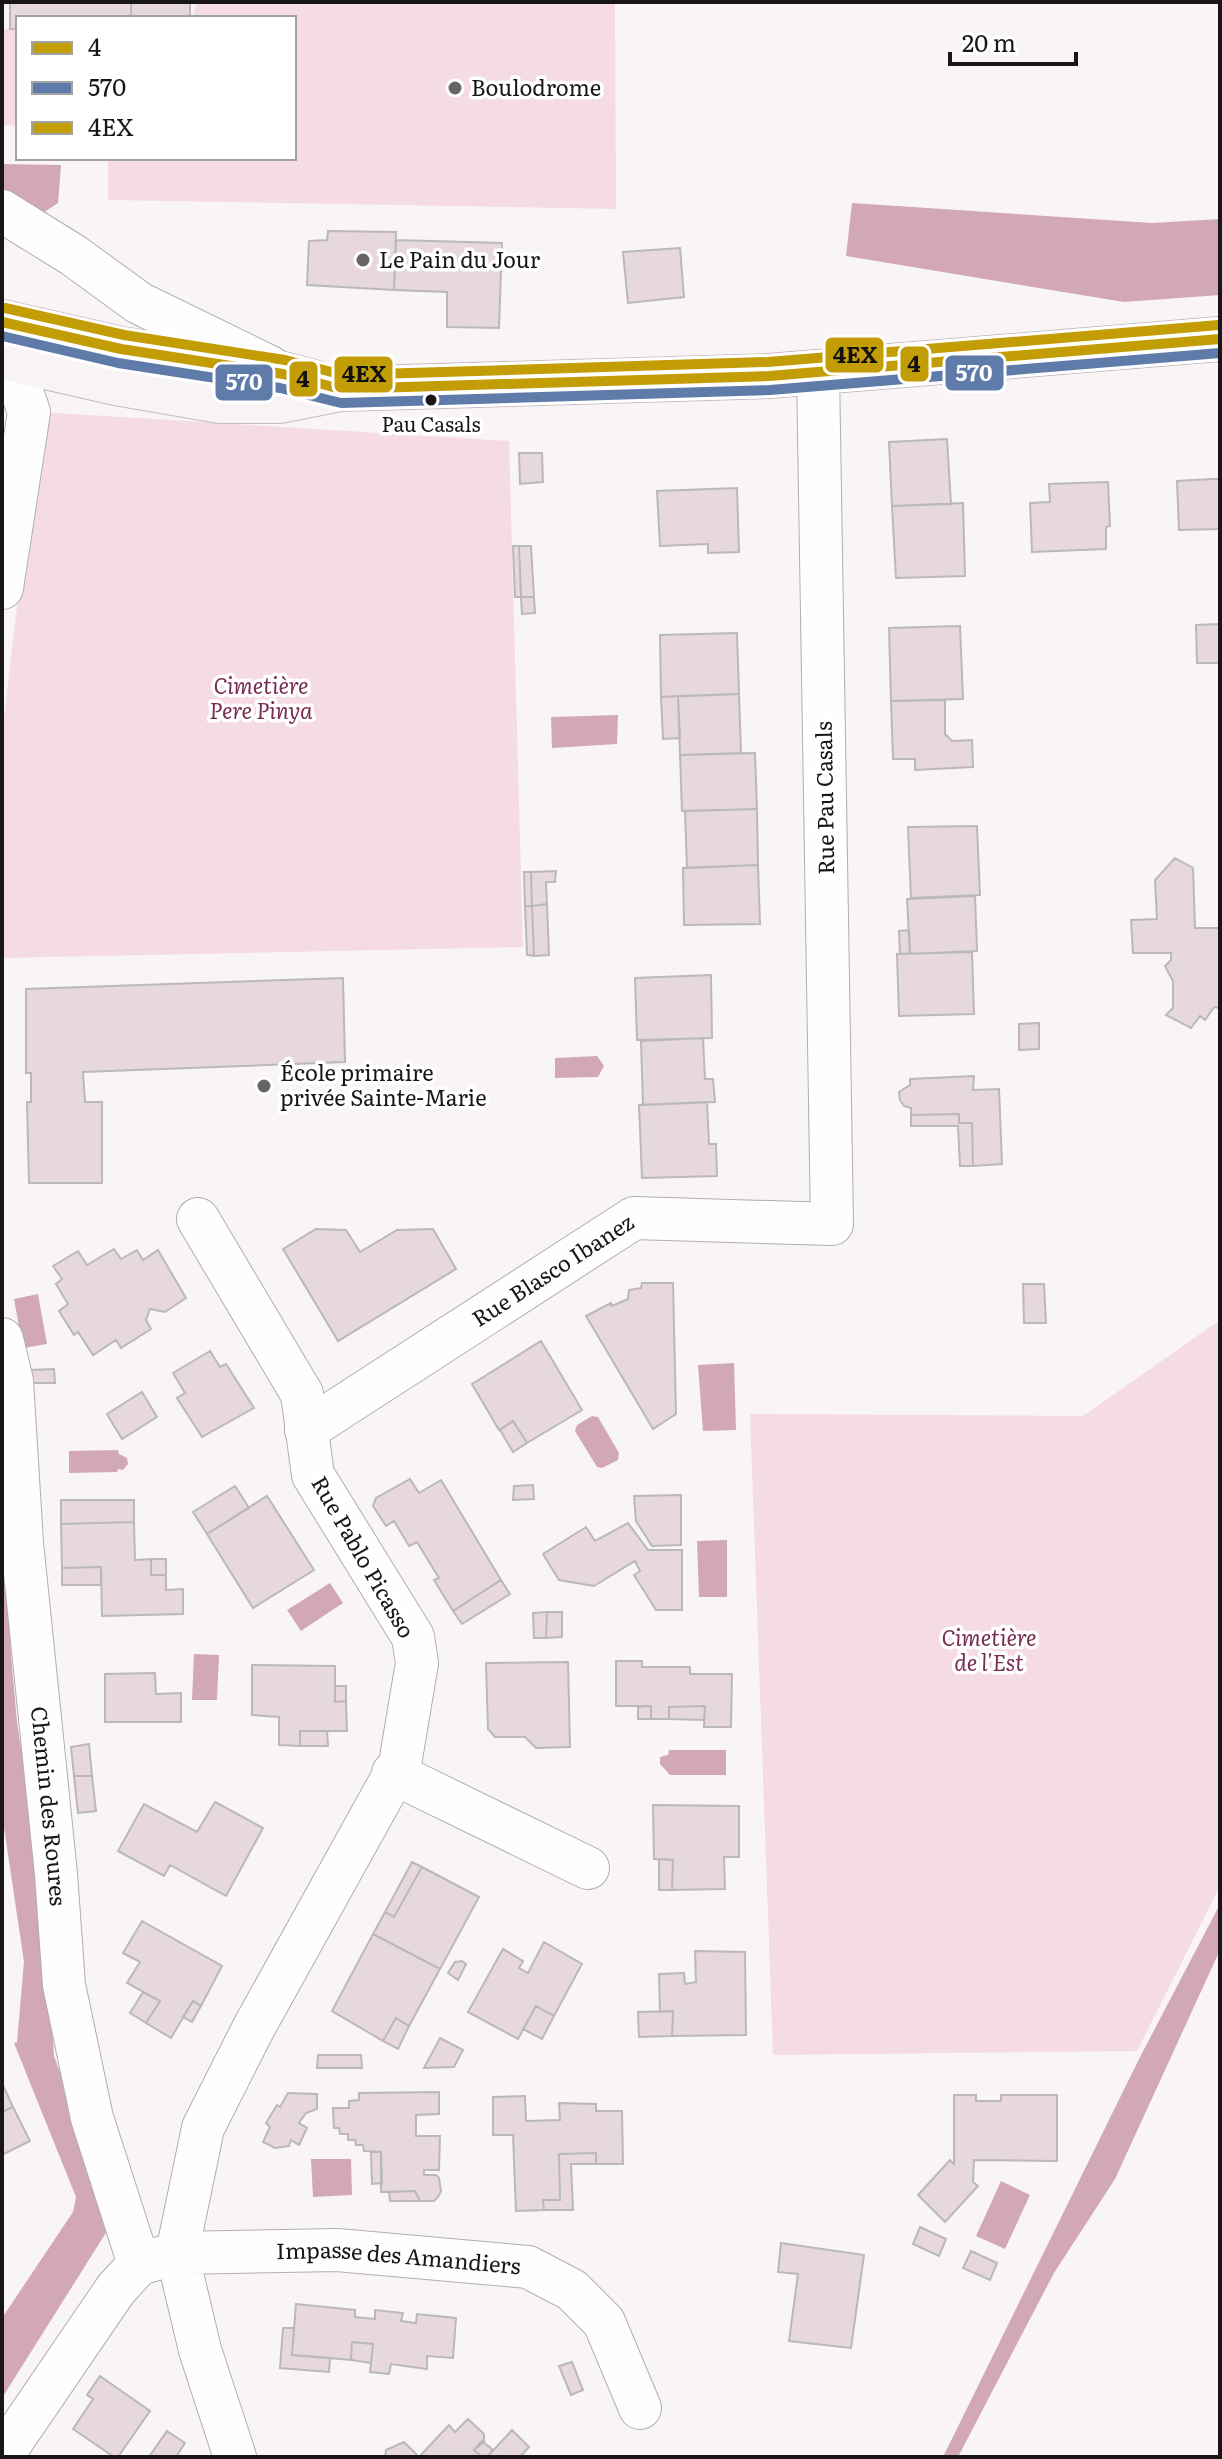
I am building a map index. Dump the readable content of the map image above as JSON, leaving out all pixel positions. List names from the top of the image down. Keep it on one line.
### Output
{"streets":{"street":["Rue Pau Casals","Rue Blasco Ibanez","Rue Pablo Picasso","Chemin des Roures","Impasse des Amandiers"]},"crossings":[["Rue Pau Casals","Rue Blasco Ibanez"],["Rue Blasco Ibanez","Rue Pablo Picasso"],["Rue Pablo Picasso","Chemin des Roures"],["Rue Pablo Picasso","Impasse des Amandiers"],["Chemin des Roures","Impasse des Amandiers"]],"parks":["Cimetière Pere Pinya","Cimetière de l'Est"],"places":["Boulodrome","Le Pain du Jour","Pau Casals","École primaire privée Sainte-Marie"],"lines":["transit line 4EX","transit line 4","transit line 570"],"legend":["4","570","4EX"],"scale_bar":"20 m"}
